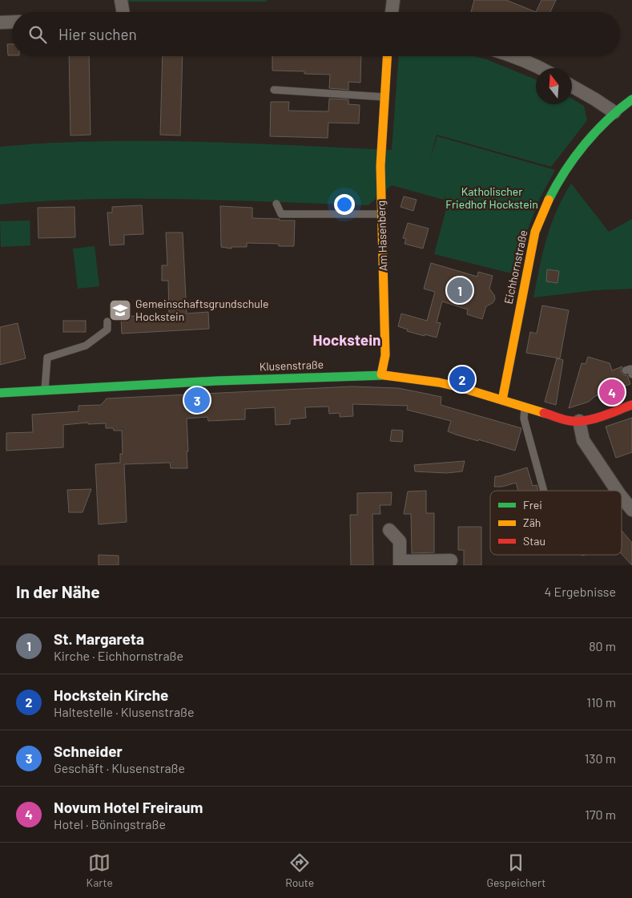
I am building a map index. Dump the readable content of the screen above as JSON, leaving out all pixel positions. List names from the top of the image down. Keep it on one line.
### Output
{"streets":{"street":["Am Hasenberg","Eichhornstraße","Klusenstraße"]},"crossings":[["Am Hasenberg","Klusenstraße"],["Eichhornstraße","Klusenstraße"]],"districts":["Hockstein"],"parks":["Katholischer Friedhof Hockstein"],"places":{"school or university":["Gemeinschaftsgrundschule Hockstein"]},"legend":["Frei","Zäh","Stau"],"north":"top","page":{"search":"Hier suchen","pins":["1","2","4","3"],"heading":["In der Nähe","4 Ergebnisse"],"list":[{"mark":"1","name":"St. Margareta","note":"Kirche · Eichhornstraße","value":"80 m"},{"mark":"2","name":"Hockstein Kirche","note":"Haltestelle · Klusenstraße","value":"110 m"},{"mark":"3","name":"Schneider","note":"Geschäft · Klusenstraße","value":"130 m"},{"mark":"4","name":"Novum Hotel Freiraum","note":"Hotel · Böningstraße","value":"170 m"}],"nav":["Karte","Route","Gespeichert"]}}
